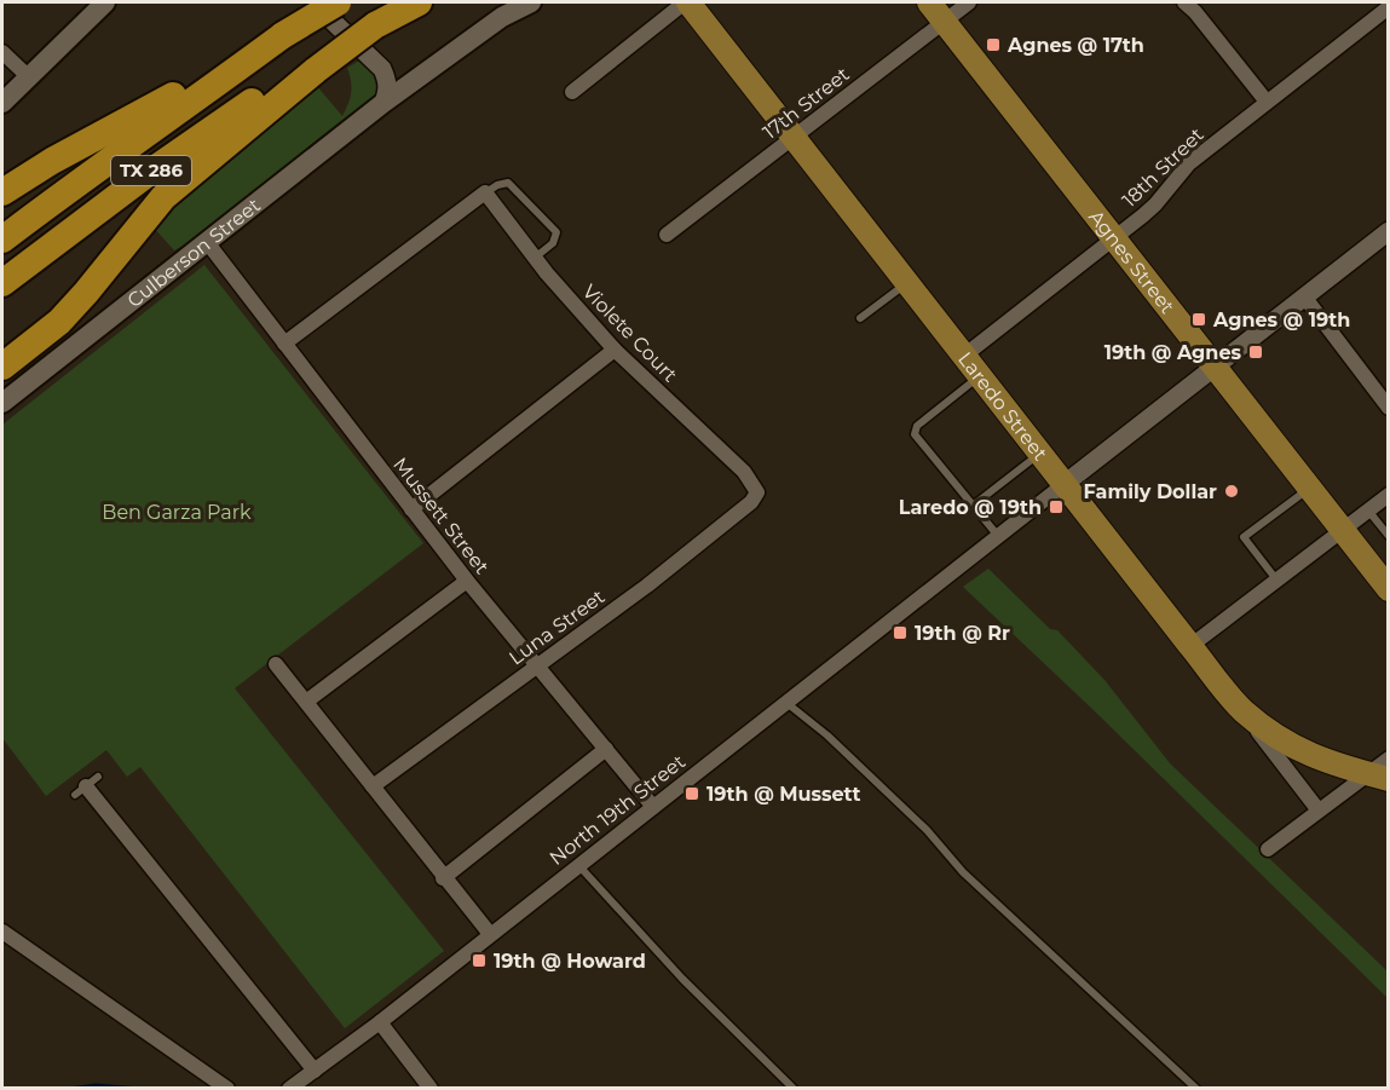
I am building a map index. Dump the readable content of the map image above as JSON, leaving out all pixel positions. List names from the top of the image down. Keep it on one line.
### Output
{"streets":{"highway":["TX 286"],"main road":["Culberson Street","Agnes Street","Laredo Street"],"street":["17th Street","18th Street","Violete Court","Mussett Street","Luna Street","North 19th Street"]},"crossings":[["17th Street","Agnes Street"],["17th Street","Laredo Street"],["18th Street","Agnes Street"],["18th Street","Laredo Street"],["Culberson Street","Mussett Street"],["Violete Court","Luna Street"],["Laredo Street","North 19th Street"],["Mussett Street","Luna Street"],["Mussett Street","North 19th Street"]],"parks":["Ben Garza Park"],"places":{"transit":["Agnes @ 17th","Agnes @ 19th","19th @ Agnes","Laredo @ 19th","19th @ Rr","19th @ Mussett","19th @ Howard"],"other":["Family Dollar"]}}
